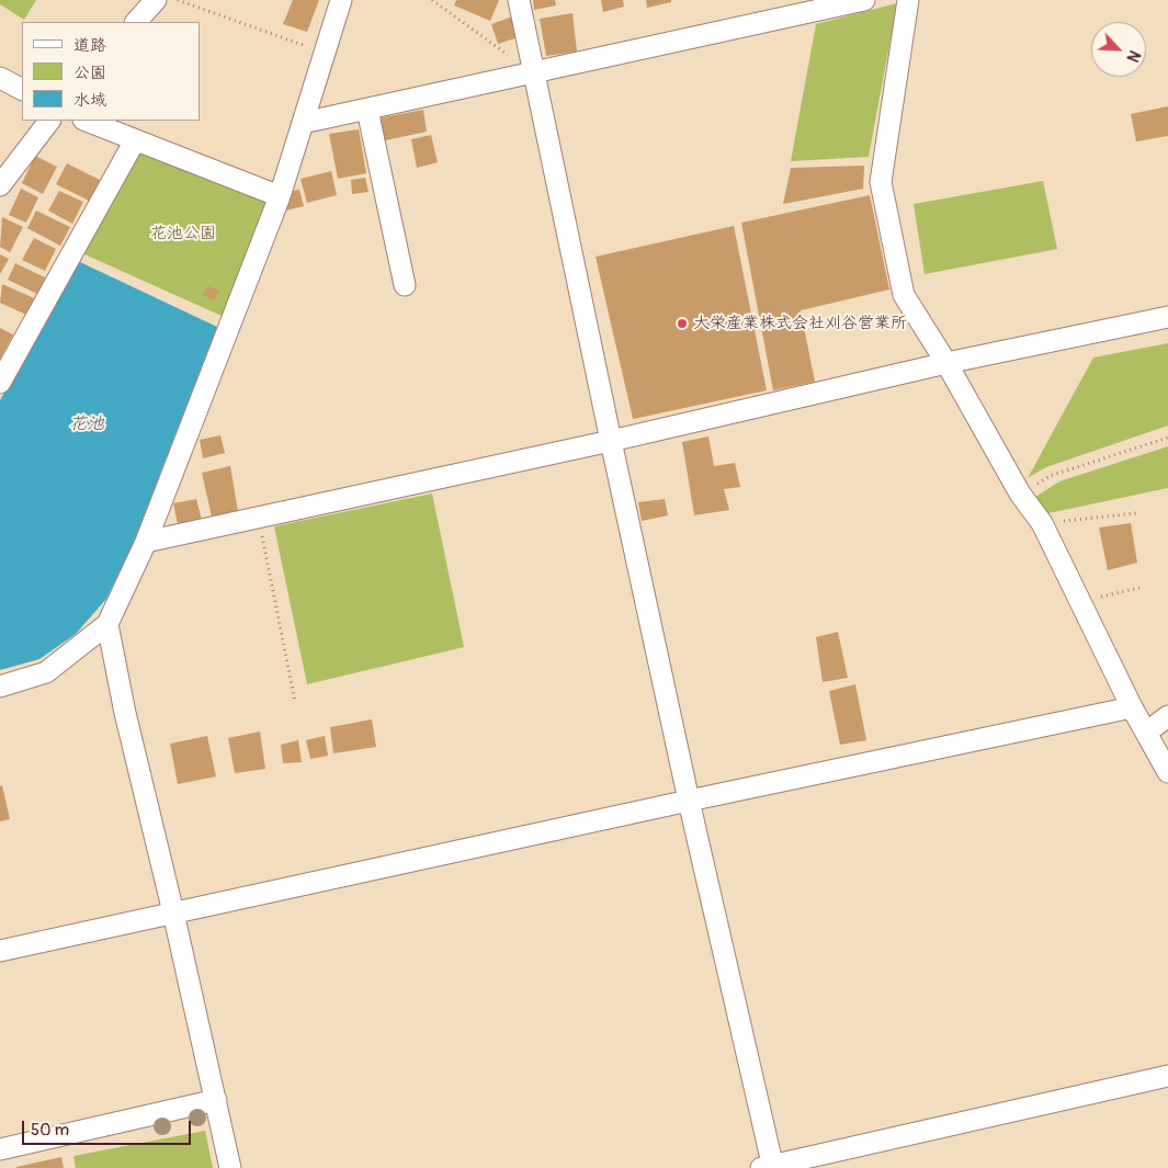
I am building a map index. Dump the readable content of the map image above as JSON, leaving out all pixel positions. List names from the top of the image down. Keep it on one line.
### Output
{"water":["花池"],"parks":["花池公園"],"places":["大栄産業株式会社刈谷営業所"],"legend":["道路","公園","水域"],"scale_bar":"50 m","north":"bottom right"}
